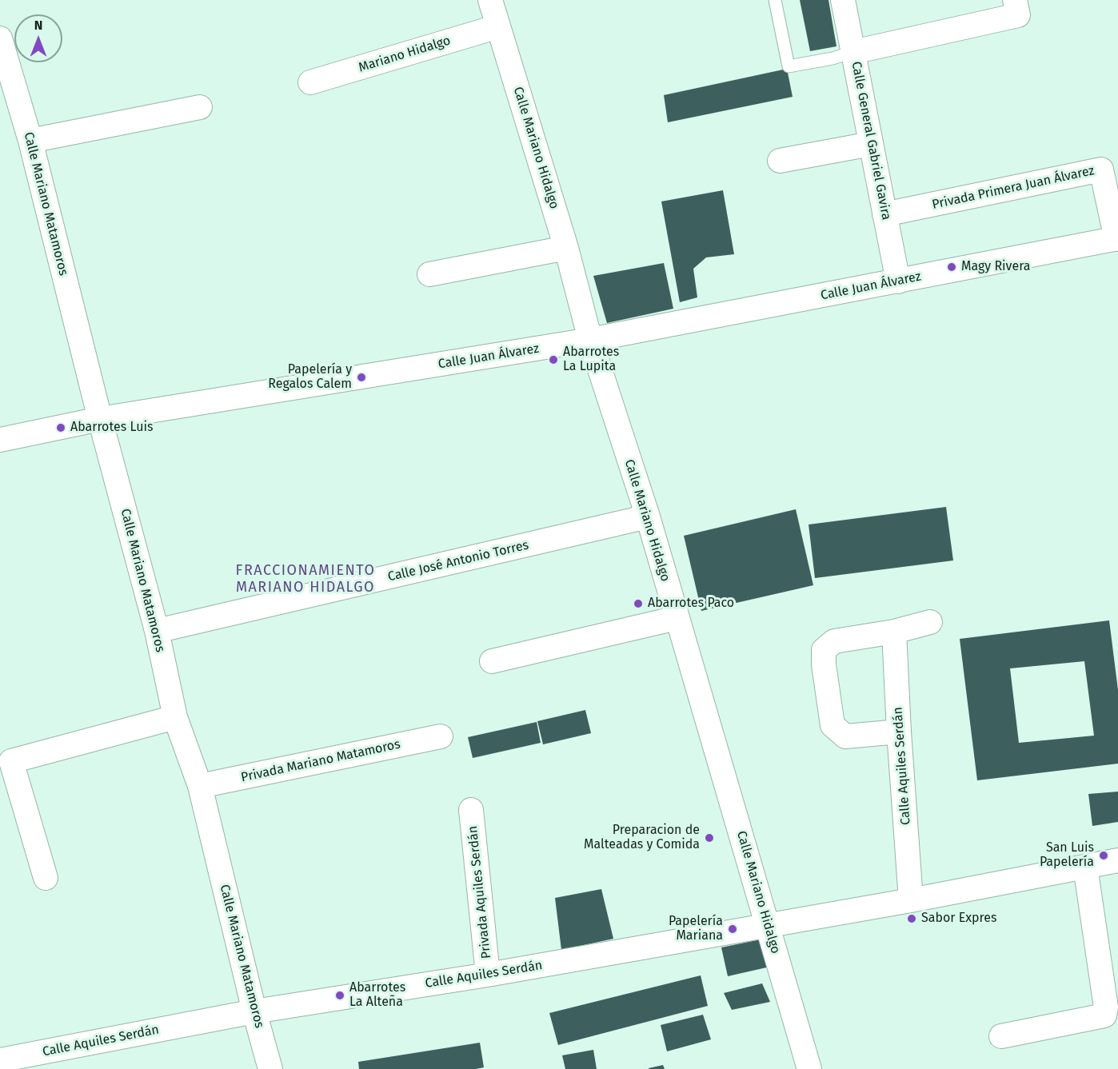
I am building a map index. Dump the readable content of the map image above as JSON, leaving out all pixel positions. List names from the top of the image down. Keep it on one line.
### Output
{"streets":{"street":["Mariano Hidalgo","Calle General Gabriel Gavira","Calle Mariano Hidalgo","Privada Primera Juan Álvarez","Calle Mariano Matamoros","Calle Juan Álvarez","Calle José Antonio Torres","Privada Mariano Matamoros","Calle Aquiles Serdán","Privada Aquiles Serdán"]},"crossings":[["Mariano Hidalgo","Calle Mariano Hidalgo"],["Calle General Gabriel Gavira","Privada Primera Juan Álvarez"],["Calle General Gabriel Gavira","Calle Juan Álvarez"],["Calle Mariano Hidalgo","Calle Juan Álvarez"],["Calle Mariano Hidalgo","Calle José Antonio Torres"],["Calle Mariano Hidalgo","Calle Aquiles Serdán"],["Privada Primera Juan Álvarez","Calle Juan Álvarez"],["Calle Mariano Matamoros","Calle Juan Álvarez"],["Calle Mariano Matamoros","Calle José Antonio Torres"],["Calle Mariano Matamoros","Privada Mariano Matamoros"],["Calle Mariano Matamoros","Calle Aquiles Serdán"],["Calle Aquiles Serdán","Privada Aquiles Serdán"]],"districts":["FRACCIONAMIENTO MARIANO HIDALGO"],"places":["Magy Rivera","Abarrotes La Lupita","Papelería y Regalos Calem","Abarrotes Luis","Abarrotes Paco","Preparacion de Malteadas y Comida","San Luis Papelería","Sabor Expres","Papelería Mariana","Abarrotes La Alteña"],"north":"top"}
